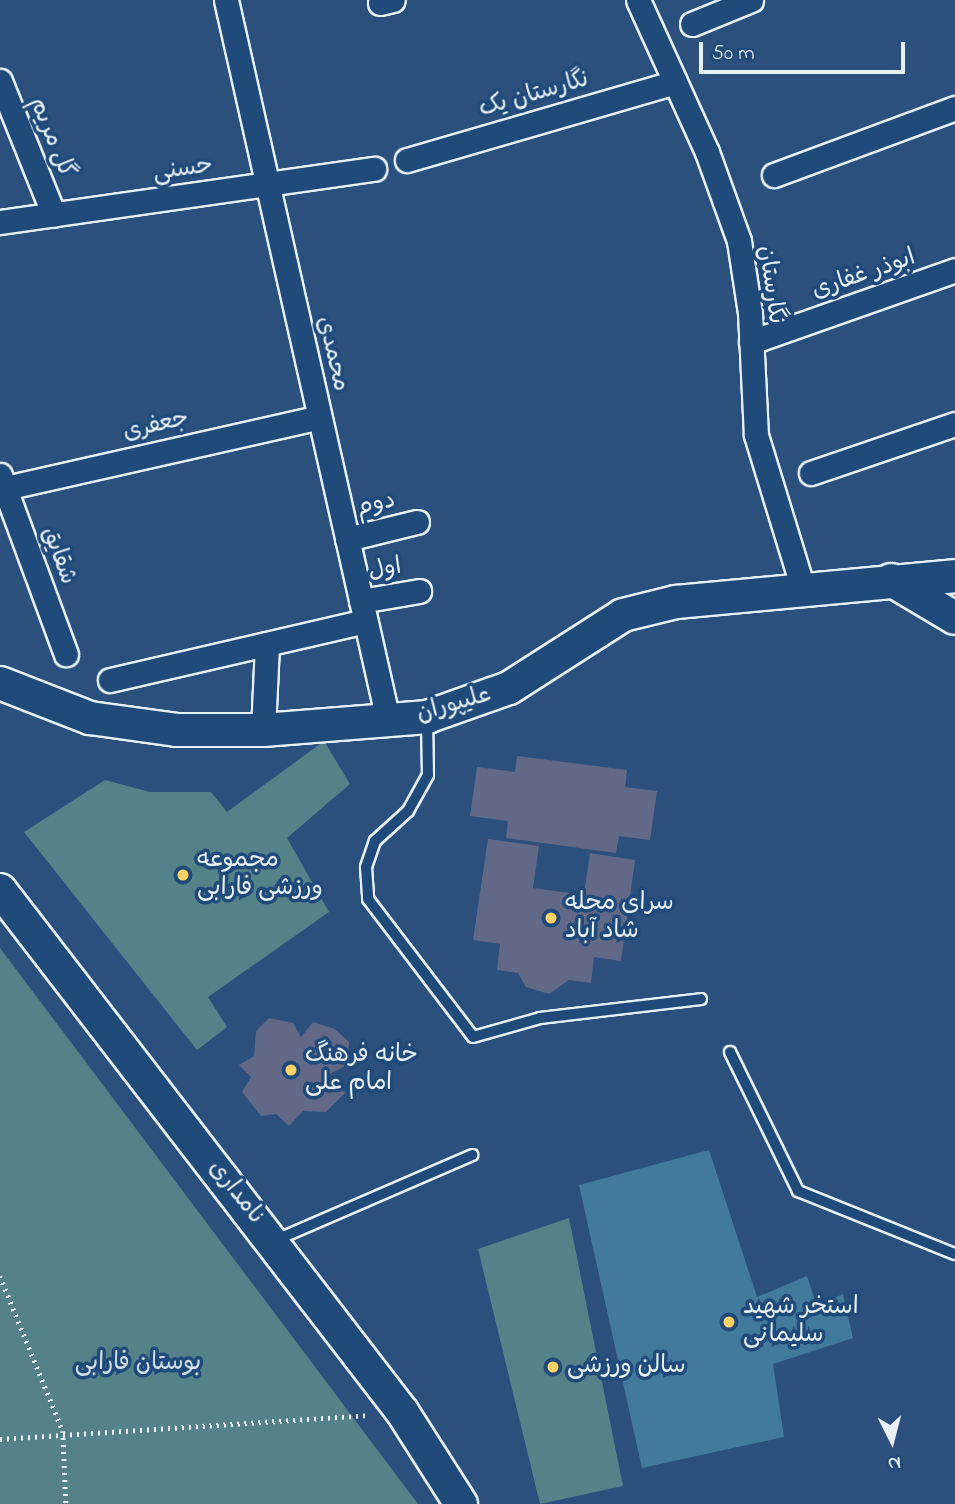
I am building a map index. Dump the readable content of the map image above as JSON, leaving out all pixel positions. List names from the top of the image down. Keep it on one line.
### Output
{"streets":{"street":["نگارستان یک","گل مریم","حسنی","ابوذر غفاری","نگارستان","محمدی","جعفری","دوم","شقایق","اول","علیپوران","نامداری"]},"crossings":[["نگارستان یک","نگارستان"],["گل مریم","حسنی"],["حسنی","محمدی"],["ابوذر غفاری","نگارستان"],["نگارستان","علیپوران"],["محمدی","جعفری"],["محمدی","دوم"],["محمدی","اول"],["محمدی","علیپوران"],["جعفری","شقایق"]],"parks":["بوستان فارابی"],"places":["مجموعه ورزشی فارابی","سرای محله شاد آباد","خانه فرهنگ امام علی","استخر شهید سلیمانی","سالن ورزشی"],"scale_bar":"50 m","north":"bottom"}
